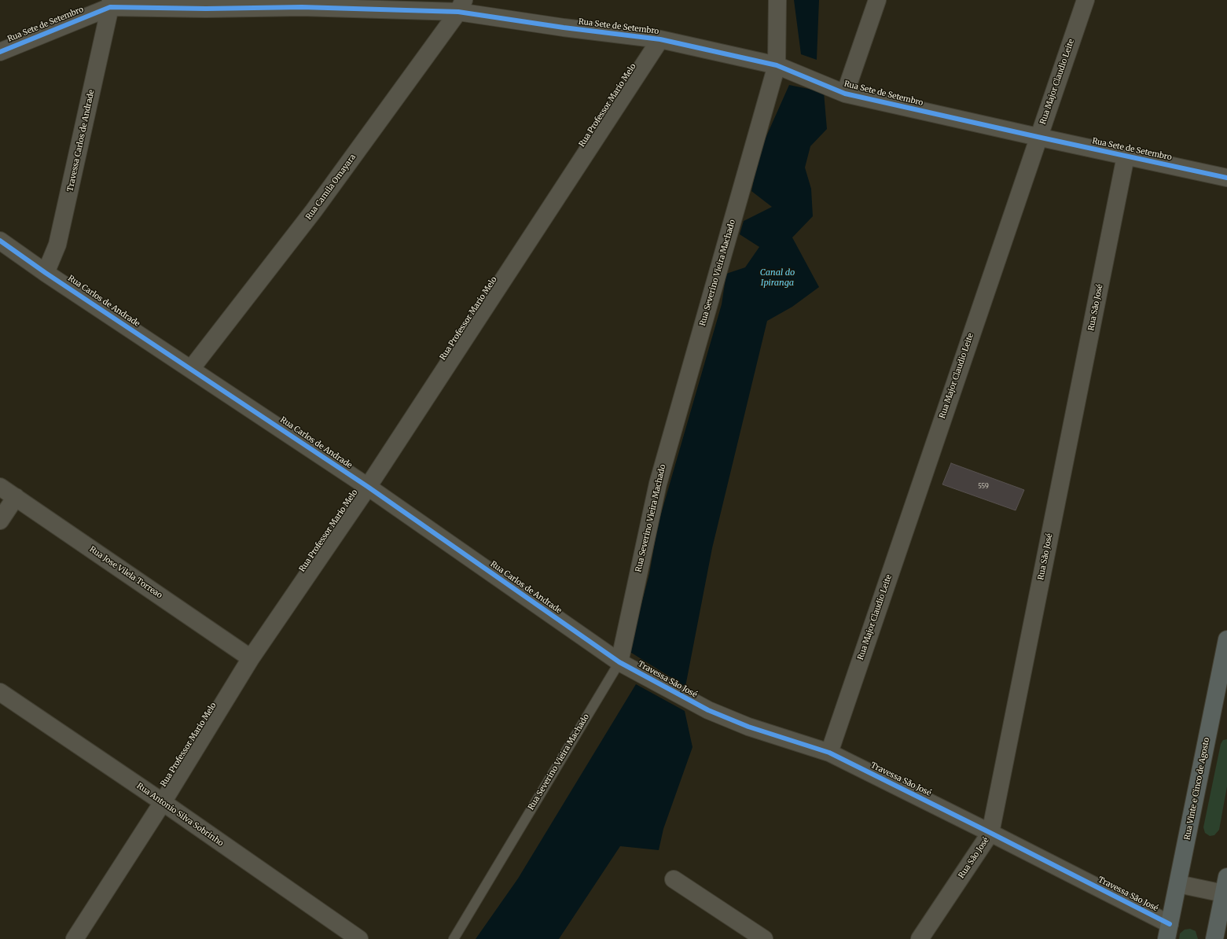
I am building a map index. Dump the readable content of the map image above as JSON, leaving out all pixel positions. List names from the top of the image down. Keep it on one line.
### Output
{"streets":{"main road":["Rua Vinte e Cinco de Agosto"],"street":["Rua Sete de Setembro","Rua Major Claudio Leite","Rua Professor Mario Melo","Travessa Carlos de Andrade","Rua Camila Omayara","Rua Severino Vieira Machado","Rua Carlos de Andrade","Rua São José","Rua Jose Vilela Torreao","Travessa São José","Rua Antonio Silva Sobrinho"]},"crossings":[["Rua Sete de Setembro","Rua Major Claudio Leite"],["Rua Sete de Setembro","Rua Professor Mario Melo"],["Rua Sete de Setembro","Travessa Carlos de Andrade"],["Rua Sete de Setembro","Rua Camila Omayara"],["Rua Sete de Setembro","Rua Severino Vieira Machado"],["Rua Sete de Setembro","Rua São José"],["Rua Major Claudio Leite","Travessa São José"],["Rua Professor Mario Melo","Rua Carlos de Andrade"],["Rua Professor Mario Melo","Rua Jose Vilela Torreao"],["Rua Professor Mario Melo","Rua Antonio Silva Sobrinho"],["Travessa Carlos de Andrade","Rua Carlos de Andrade"],["Rua Camila Omayara","Rua Carlos de Andrade"],["Rua Severino Vieira Machado","Rua Carlos de Andrade"],["Rua Severino Vieira Machado","Travessa São José"],["Rua Carlos de Andrade","Travessa São José"],["Rua São José","Travessa São José"],["Travessa São José","Rua Vinte e Cinco de Agosto"]],"water":["Canal do Ipiranga"],"house_numbers":["559"]}
